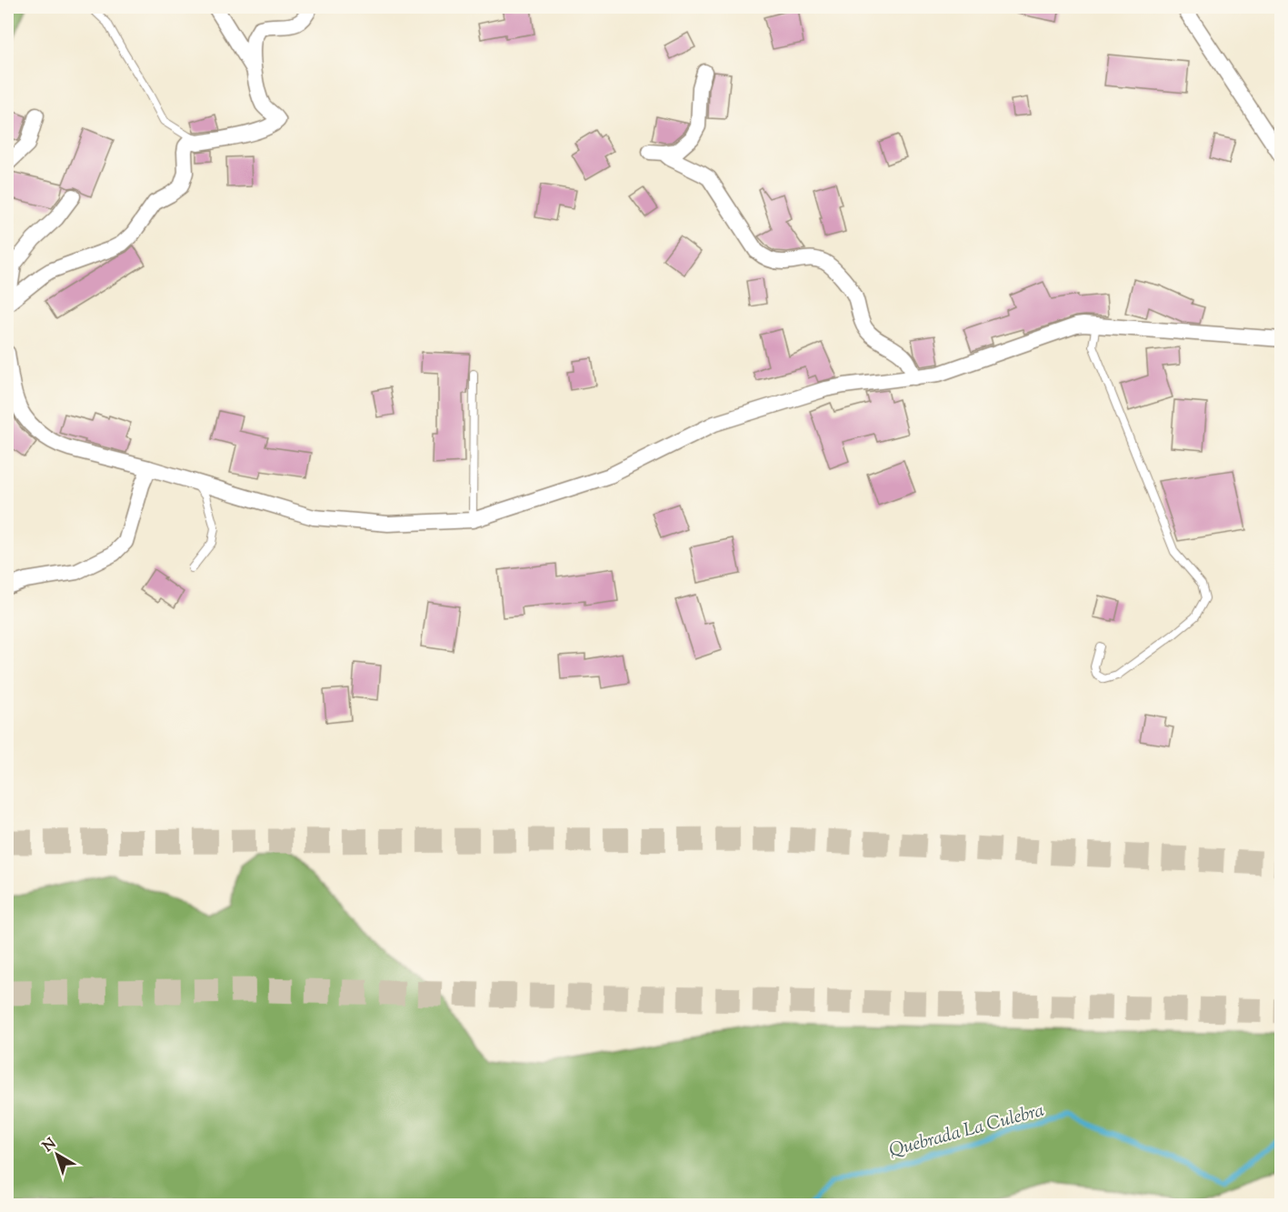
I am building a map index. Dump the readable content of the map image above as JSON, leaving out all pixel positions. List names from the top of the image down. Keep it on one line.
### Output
{"water":["Quebrada La Culebra"],"north":"top left"}
